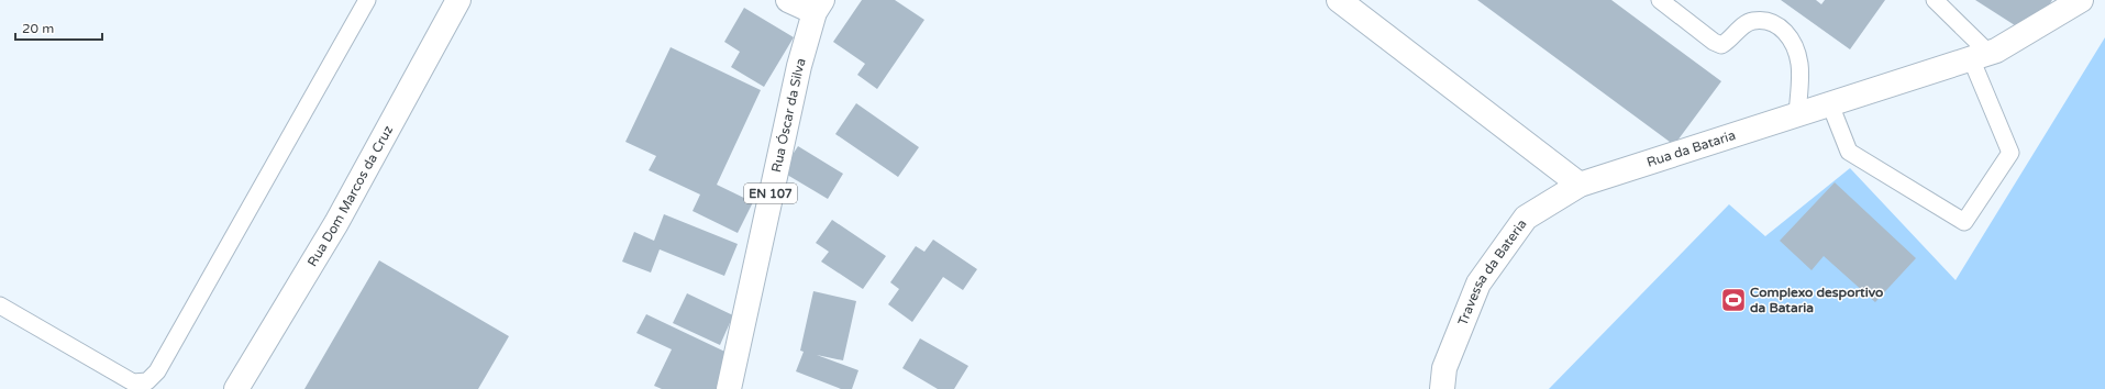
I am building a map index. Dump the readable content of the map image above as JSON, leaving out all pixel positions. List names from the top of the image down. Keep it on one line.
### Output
{"streets":{"street":["Rua Óscar da Silva","Rua da Bataria","EN 107","Rua Dom Marcos da Cruz","Travessa da Bateria"]},"crossings":[["Rua da Bataria","Travessa da Bateria"]],"places":{"sports":["Complexo desportivo da Bataria"]},"scale_bar":"20 m"}
